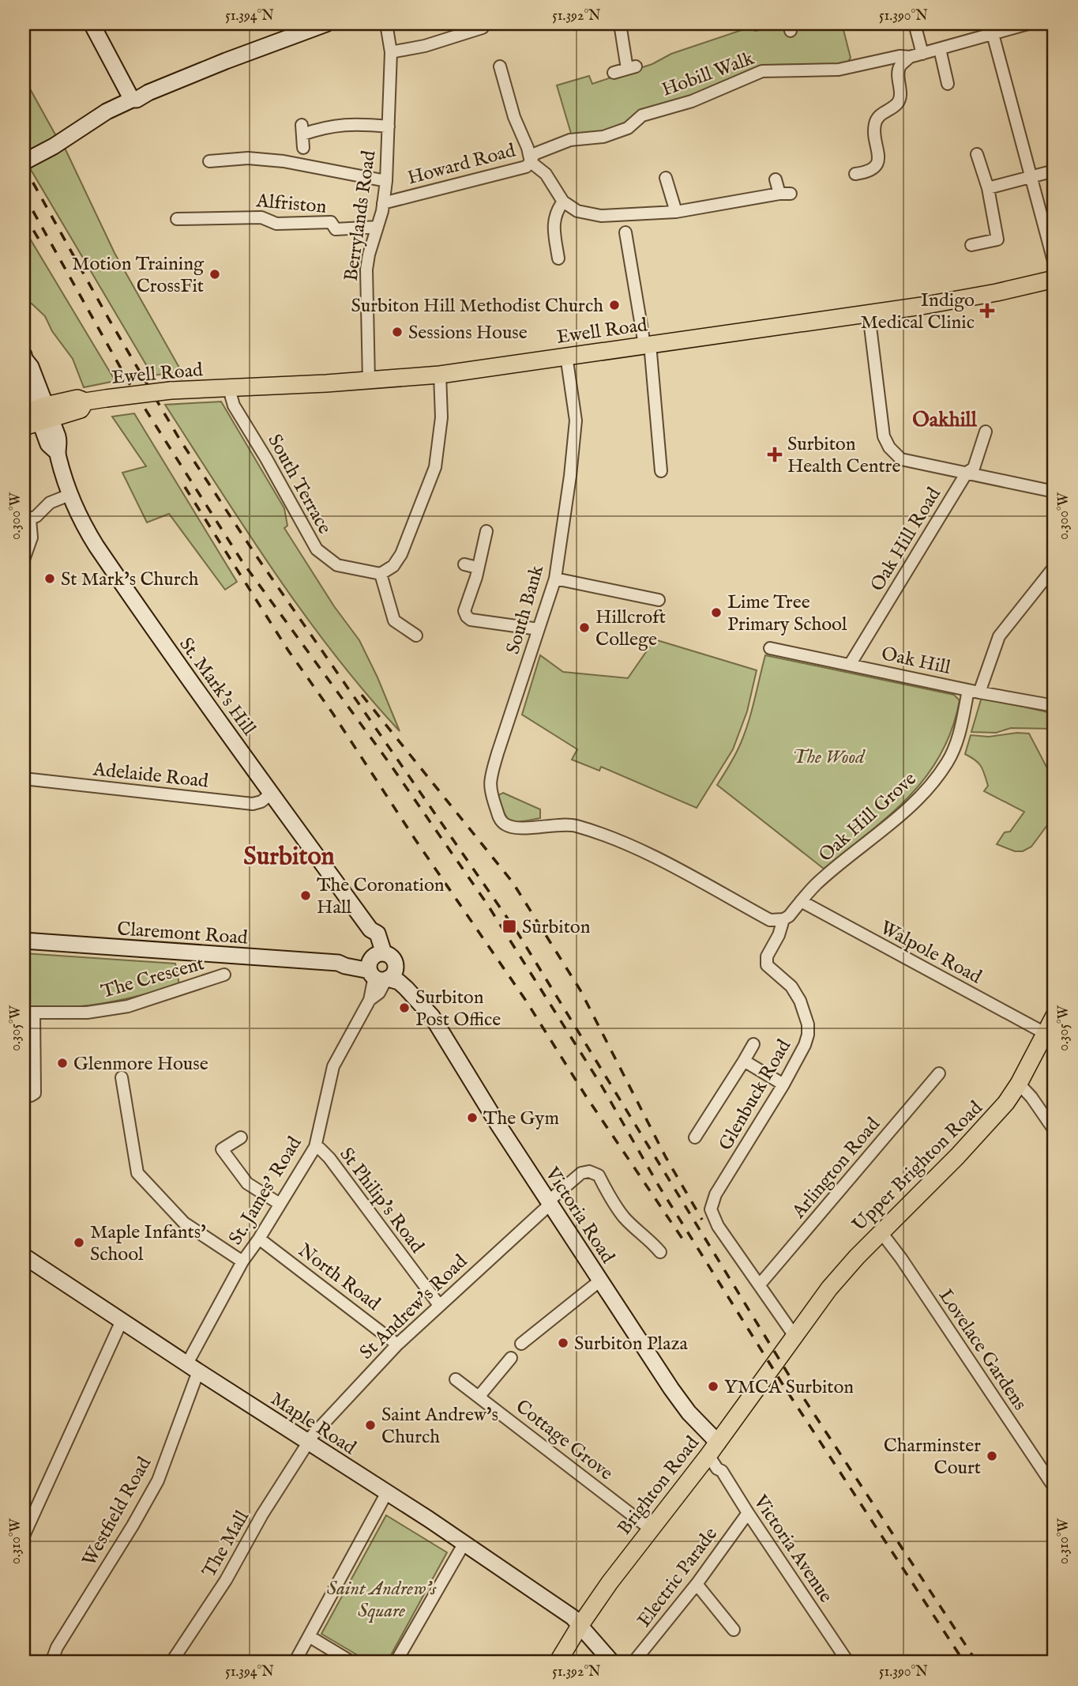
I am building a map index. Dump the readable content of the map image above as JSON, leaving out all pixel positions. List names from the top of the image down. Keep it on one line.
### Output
{"streets":{"main road":["Ewell Road","St. Mark's Hill","Claremont Road","Upper Brighton Road","Victoria Road","Maple Road","Brighton Road"],"street":["Hobill Walk","Howard Road","Alfriston","Berrylands Road","South Terrace","Oak Hill Road","South Bank","Oak Hill","Adelaide Road","Oak Hill Grove","Walpole Road","The Crescent","Glenbuck Road","Arlington Road","St. James' Road","St Philip's Road","North Road","St Andrew's Road","Lovelace Gardens","Cottage Grove","Westfield Road","The Mall","Victoria Avenue","Electric Parade"]},"crossings":[["Hobill Walk","Howard Road"],["Howard Road","Berrylands Road"],["Alfriston","Berrylands Road"],["Berrylands Road","Ewell Road"],["Ewell Road","South Terrace"],["Ewell Road","South Bank"],["Ewell Road","St. Mark's Hill"],["Oak Hill Road","Oak Hill"],["South Bank","Oak Hill Grove"],["South Bank","Glenbuck Road"],["Oak Hill","Oak Hill Grove"],["St. Mark's Hill","Adelaide Road"],["St. Mark's Hill","Claremont Road"],["St. Mark's Hill","St. James' Road"],["St. Mark's Hill","Victoria Road"],["Oak Hill Grove","Walpole Road"],["Oak Hill Grove","Glenbuck Road"],["Claremont Road","St. James' Road"],["Claremont Road","Victoria Road"],["Walpole Road","Upper Brighton Road"],["Glenbuck Road","Upper Brighton Road"],["Glenbuck Road","Arlington Road"],["Glenbuck Road","Brighton Road"],["Upper Brighton Road","Lovelace Gardens"],["Upper Brighton Road","Brighton Road"],["St. James' Road","St Philip's Road"],["St. James' Road","Victoria Road"],["St. James' Road","North Road"],["St. James' Road","Maple Road"],["St. James' Road","Westfield Road"],["St Philip's Road","St Andrew's Road"],["Victoria Road","St Andrew's Road"],["Victoria Road","Brighton Road"],["Victoria Road","Victoria Avenue"],["North Road","St Andrew's Road"],["St Andrew's Road","Maple Road"],["St Andrew's Road","The Mall"],["Maple Road","Brighton Road"],["Maple Road","Westfield Road"],["Maple Road","The Mall"],["Cottage Grove","Brighton Road"],["Brighton Road","Victoria Avenue"],["Victoria Avenue","Electric Parade"]],"districts":["Oakhill","Surbiton"],"parks":["The Wood","Saint Andrew's Square"],"places":{"other":["Motion Training CrossFit","Surbiton Hill Methodist Church","Sessions House","St Mark's Church","Lime Tree Primary School","Hillcroft College","The Coronation Hall","Surbiton Post Office","Glenmore House","The Gym","Maple Infants' School","Surbiton Plaza","YMCA Surbiton","Saint Andrew's Church","Charminster Court"],"health":["Indigo Medical Clinic","Surbiton Health Centre"],"transit":["Surbiton"]},"coordinates":["51.394°N","51.392°N","51.390°N","0.300°W","0.305°W","0.310°W"]}
